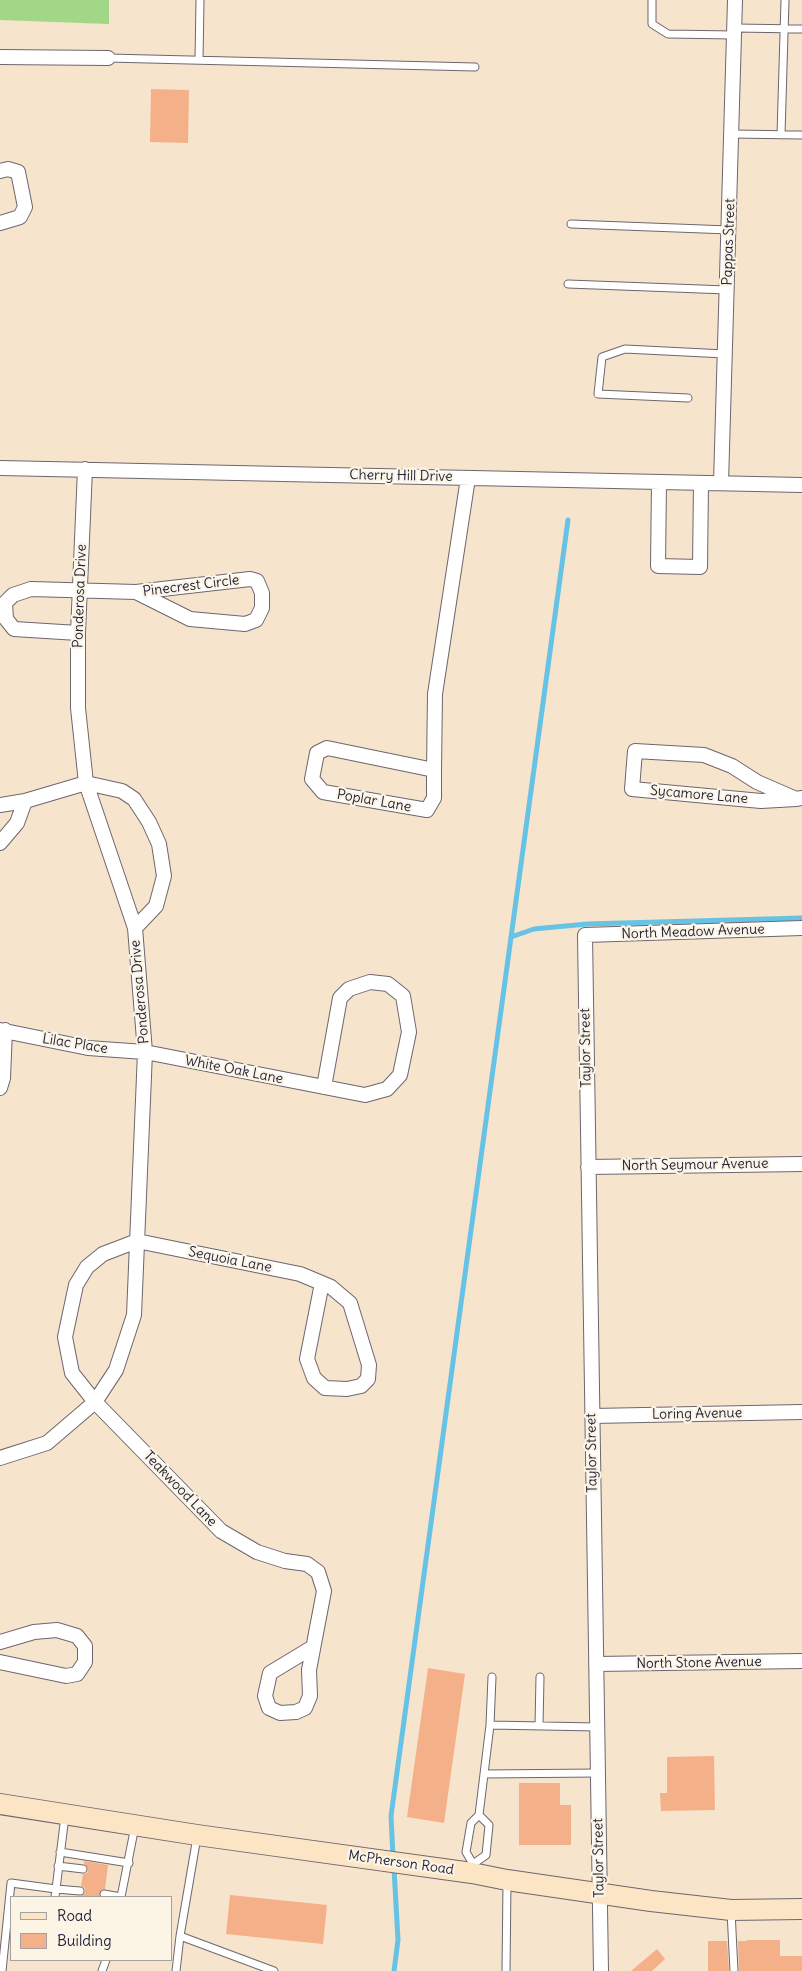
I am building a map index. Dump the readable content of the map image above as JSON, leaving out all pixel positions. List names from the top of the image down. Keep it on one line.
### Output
{"streets":{"main road":["McPherson Road"],"street":["Pappas Street","Cherry Hill Drive","Pinecrest Circle","Ponderosa Drive","Sycamore Lane","Poplar Lane","North Meadow Avenue","Lilac Place","Taylor Street","White Oak Lane","North Seymour Avenue","Sequoia Lane","Loring Avenue","Teakwood Lane","North Stone Avenue"]},"crossings":[["Pappas Street","Cherry Hill Drive"],["Cherry Hill Drive","Ponderosa Drive"],["Cherry Hill Drive","Poplar Lane"],["Pinecrest Circle","Ponderosa Drive"],["Ponderosa Drive","Lilac Place"],["Ponderosa Drive","White Oak Lane"],["Ponderosa Drive","Sequoia Lane"],["Ponderosa Drive","Teakwood Lane"],["North Meadow Avenue","Taylor Street"],["Lilac Place","White Oak Lane"],["Taylor Street","North Seymour Avenue"],["Taylor Street","Loring Avenue"],["Taylor Street","North Stone Avenue"],["Taylor Street","McPherson Road"],["Sequoia Lane","Teakwood Lane"]],"legend":["Road","Building"]}
